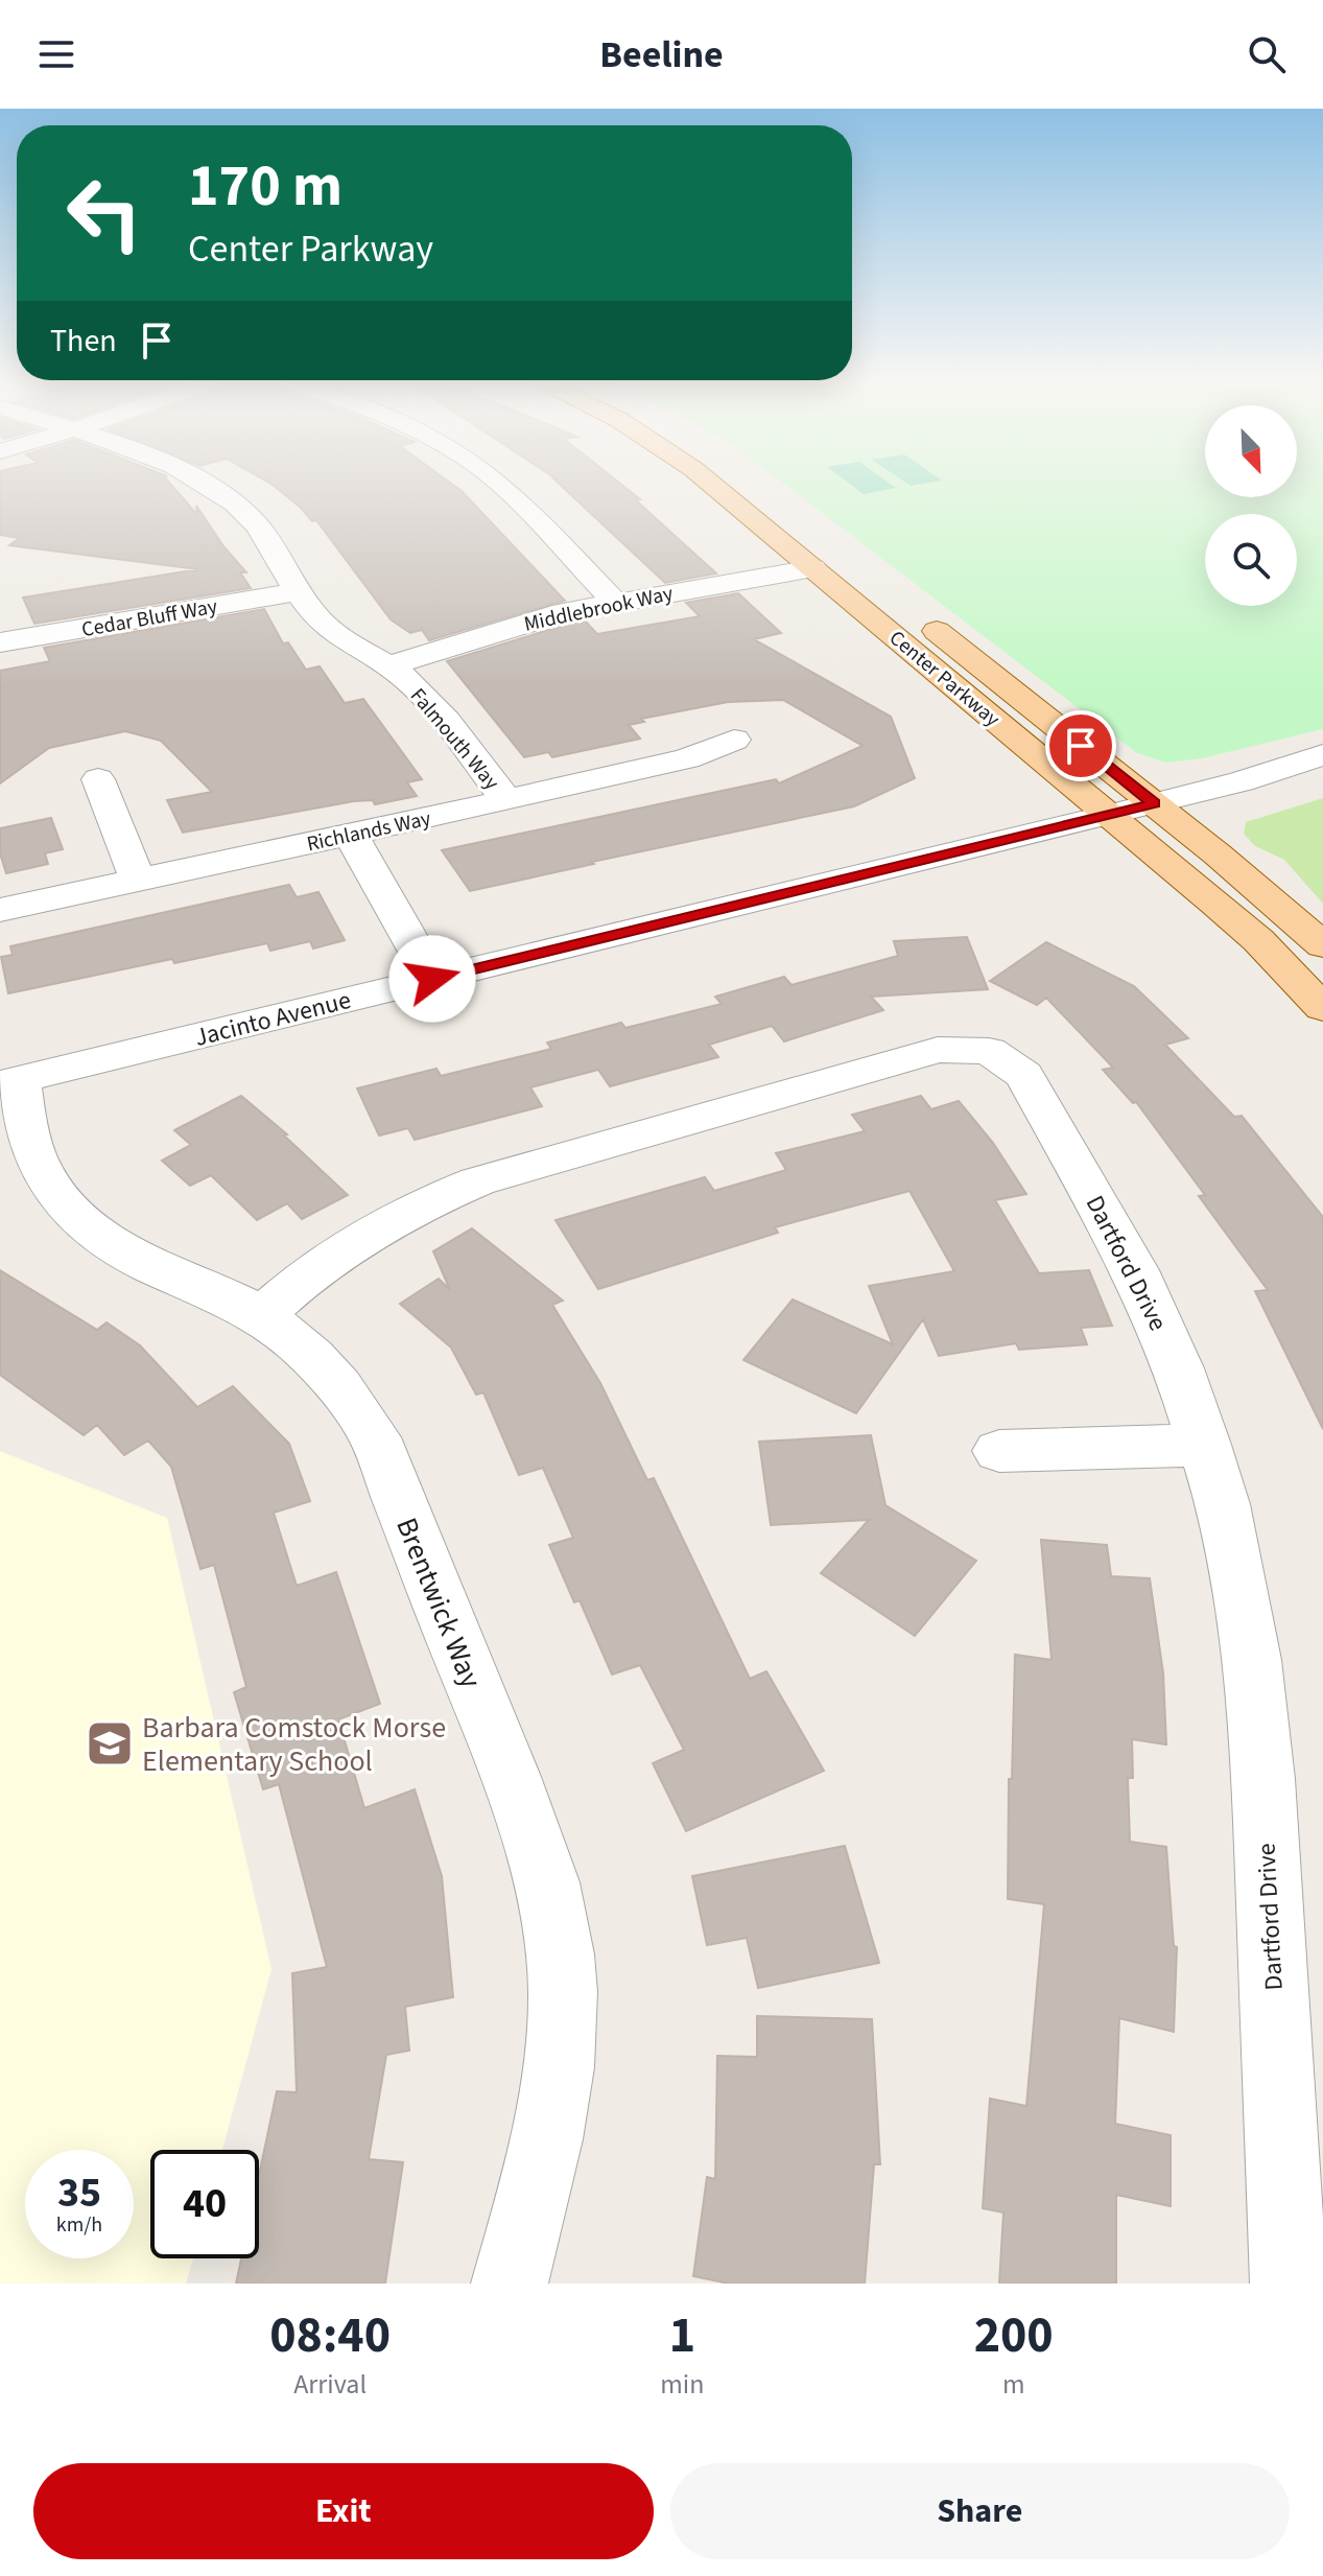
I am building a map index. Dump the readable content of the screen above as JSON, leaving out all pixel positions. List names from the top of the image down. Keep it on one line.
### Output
{"streets":{"main road":["Center Parkway"],"street":["Middlebrook Way","Cedar Bluff Way","Falmouth Way","Richlands Way","Jacinto Avenue","Dartford Drive","Brentwick Way"]},"crossings":[["Middlebrook Way","Center Parkway"],["Middlebrook Way","Falmouth Way"],["Cedar Bluff Way","Falmouth Way"],["Center Parkway","Jacinto Avenue"],["Falmouth Way","Richlands Way"],["Jacinto Avenue","Brentwick Way"],["Dartford Drive","Brentwick Way"]],"places":{"school or university":["Barbara Comstock Morse Elementary School"]},"north":"bottom right","page":{"header":"Beeline","turn":["170 m","Center Parkway"],"then":"Then","speed":"35 km/h","limit":"40","eta":["08:40","Arrival","1","min","200","m"],"buttons":["Exit","Share"]}}
